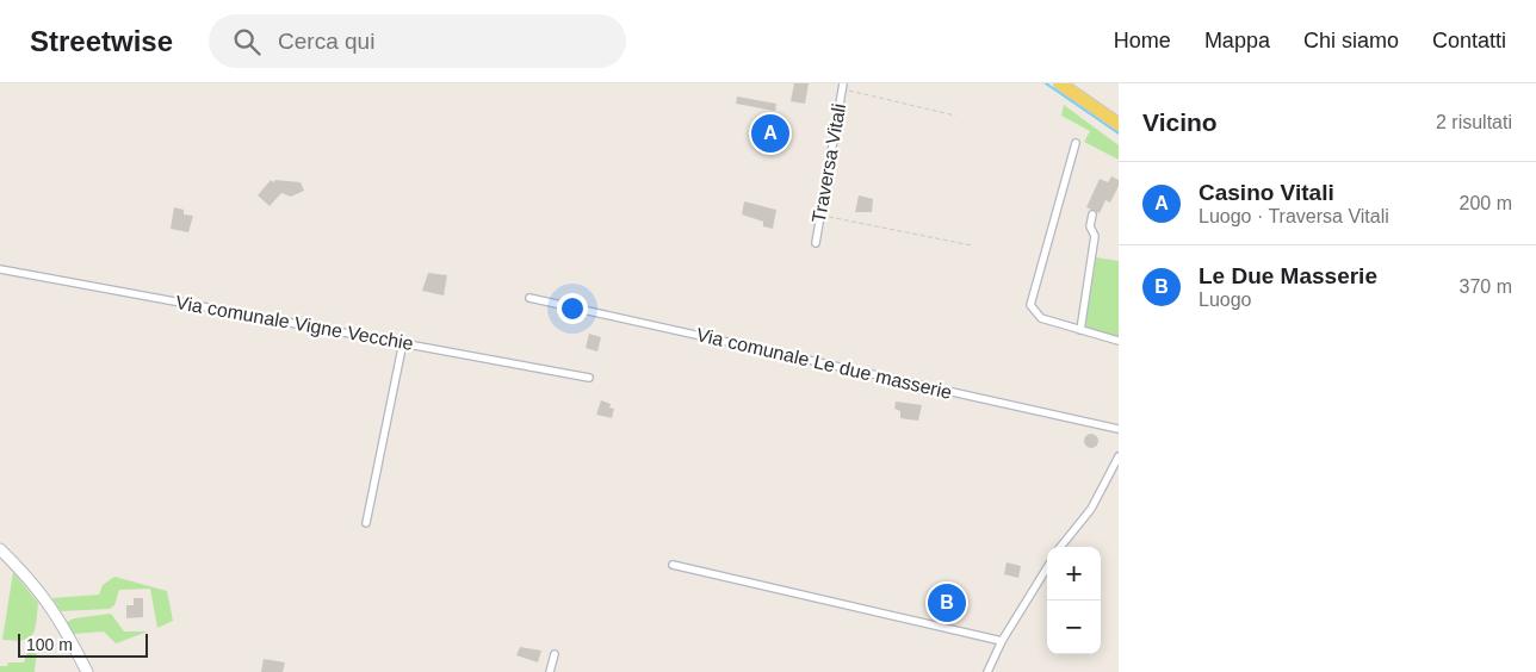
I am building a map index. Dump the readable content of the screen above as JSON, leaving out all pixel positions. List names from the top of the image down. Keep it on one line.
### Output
{"streets":{"street":["Traversa Vitali","Via comunale Vigne Vecchie","Via comunale Le due masserie"]},"scale_bar":"100 m","page":{"header":"Streetwise","search":"Cerca qui","nav":["Home","Mappa","Chi siamo","Contatti"],"heading":["Vicino","2 risultati"],"pins":["A","B"],"list":[{"mark":"A","name":"Casino Vitali","note":"Luogo · Traversa Vitali","value":"200 m"},{"mark":"B","name":"Le Due Masserie","note":"Luogo","value":"370 m"}],"map_buttons":["+","−"],"scale":"100 m"}}
